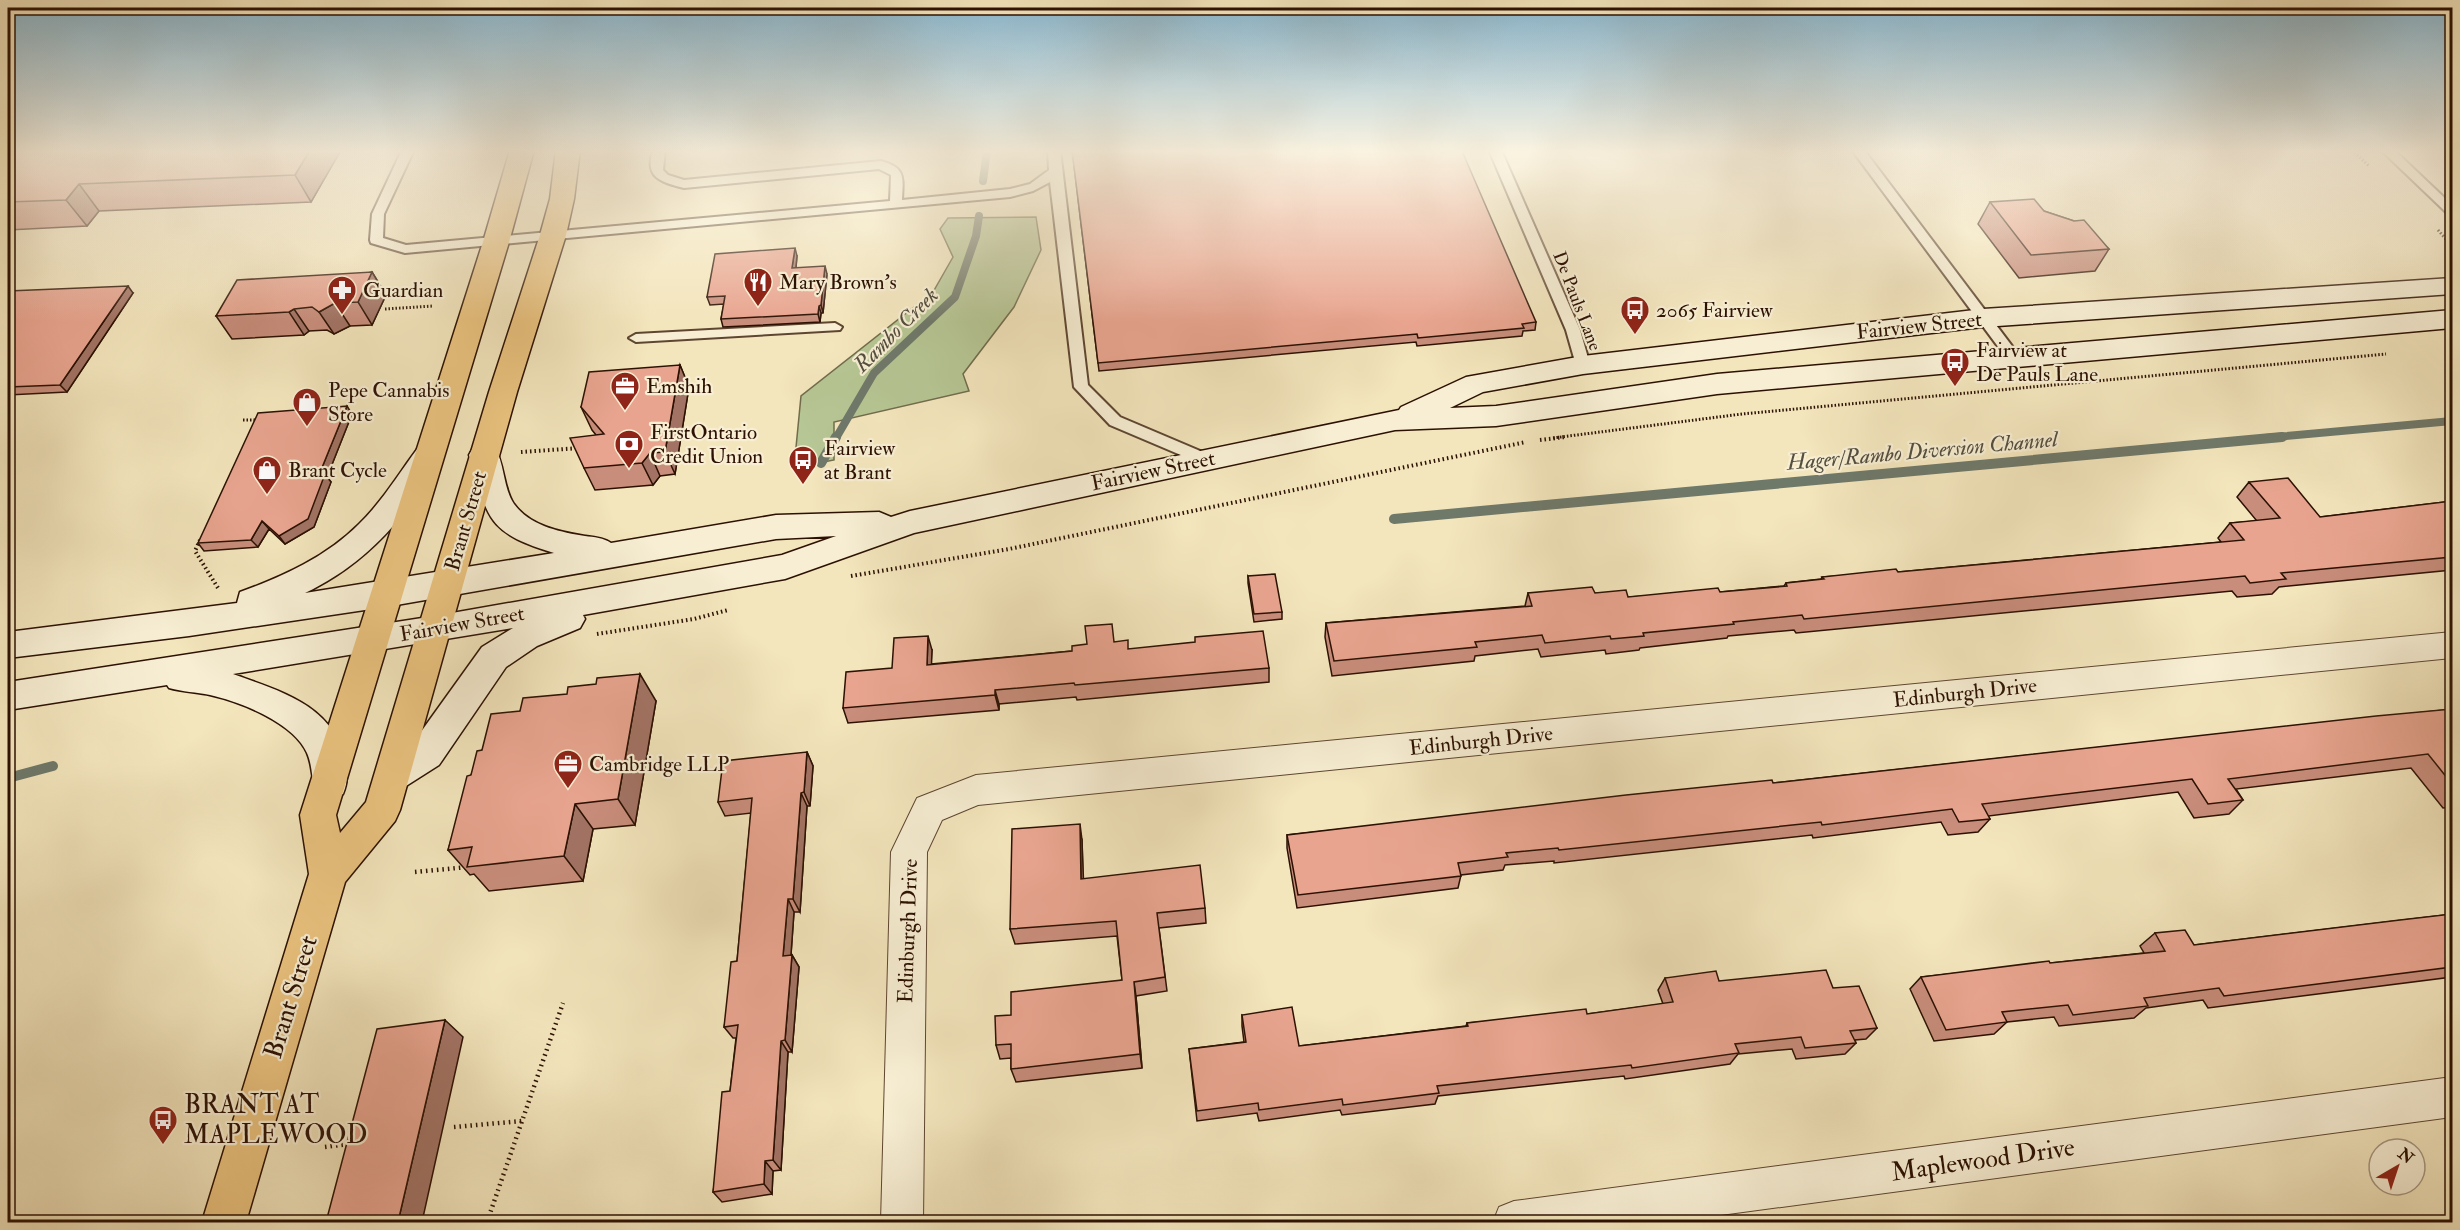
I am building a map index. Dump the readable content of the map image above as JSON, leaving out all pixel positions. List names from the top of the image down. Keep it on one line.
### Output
{"streets":{"main road":["Fairview Street","Brant Street"],"street":["Edinburgh Drive","Maplewood Drive"],"lane":["De Pauls Lane"]},"crossings":[["De Pauls Lane","Fairview Street"],["Fairview Street","Brant Street"]],"water":["Rambo Creek","Hager/Rambo Diversion Channel"],"places":{"restaurant":["Mary Brown's"],"pharmacy":["Guardian"],"bus stop":["2065 Fairview","Fairview at De Pauls Lane","Fairview at Brant","BRANT AT MAPLEWOOD"],"office":["Emshih","Cambridge LLP"],"shop":["Pepe Cannabis Store","Brant Cycle"],"bank":["FirstOntario Credit Union"]},"north":"top right"}
